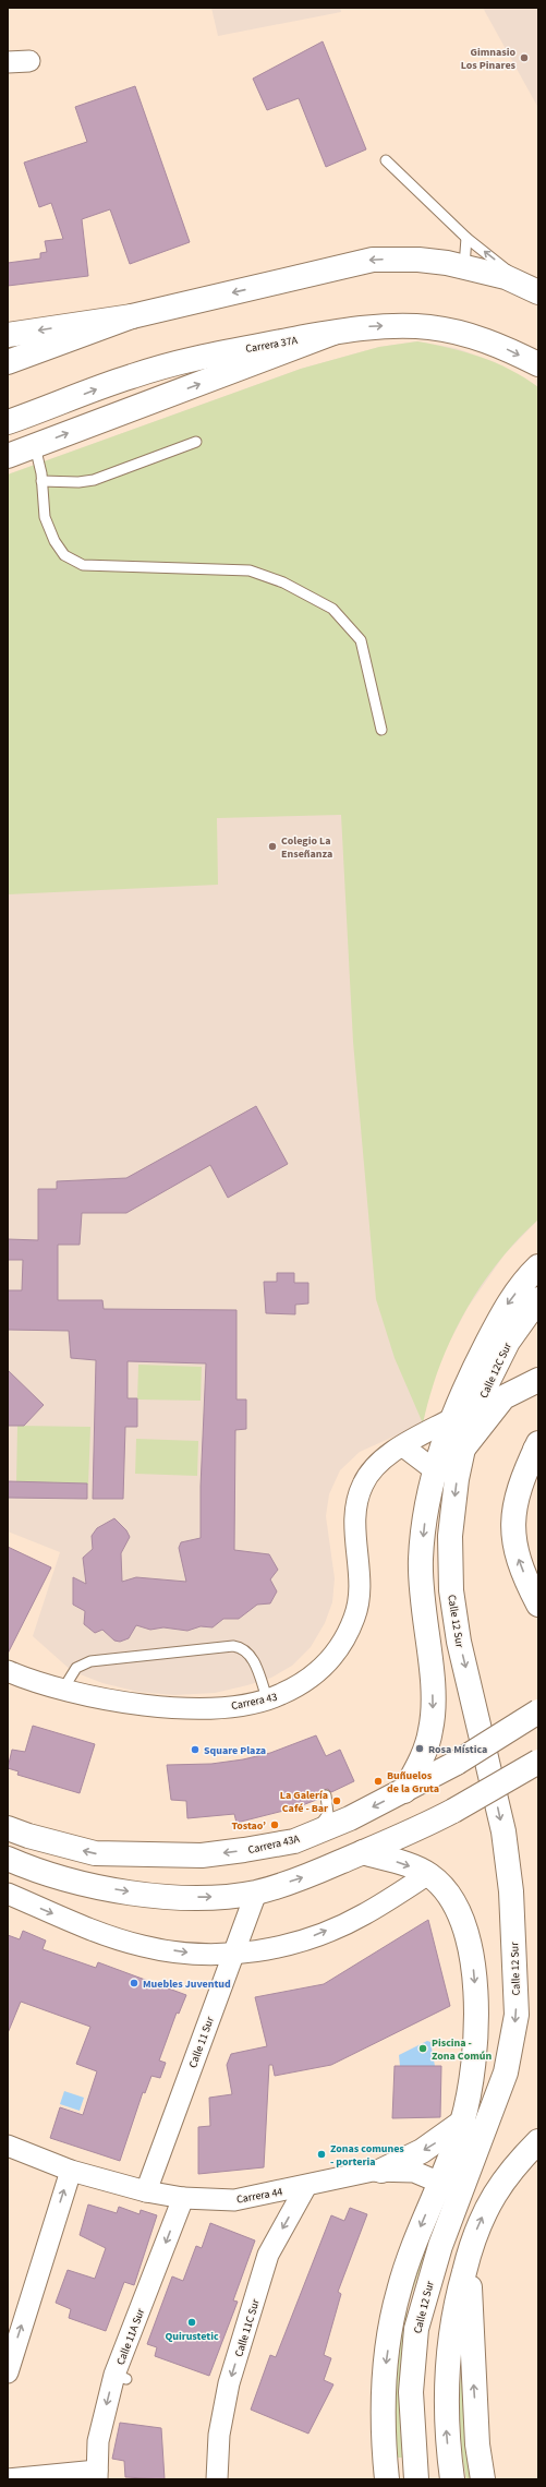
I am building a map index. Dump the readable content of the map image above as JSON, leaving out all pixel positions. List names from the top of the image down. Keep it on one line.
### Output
{"streets":{"street":["Carrera 37A","Calle 12C Sur","Calle 12 Sur","Carrera 43","Carrera 43A","Calle 11 Sur","Carrera 44","Calle 11C Sur","Calle 11A Sur"]},"crossings":[["Calle 12C Sur","Calle 12 Sur"],["Calle 12 Sur","Carrera 44"],["Calle 11 Sur","Carrera 44"],["Carrera 44","Calle 11C Sur"],["Carrera 44","Calle 11A Sur"]],"one_way":["Calle 11C Sur"],"places":["Gimnasio Los Pinares","Colegio La Enseñanza","Rosa Mística","Square Plaza","Buñuelos de la Gruta","La Galería Café - Bar","Tostao’","Muebles Juventud","Piscina - Zona Común","Zonas comunes - porteria","Quirustetic"]}
